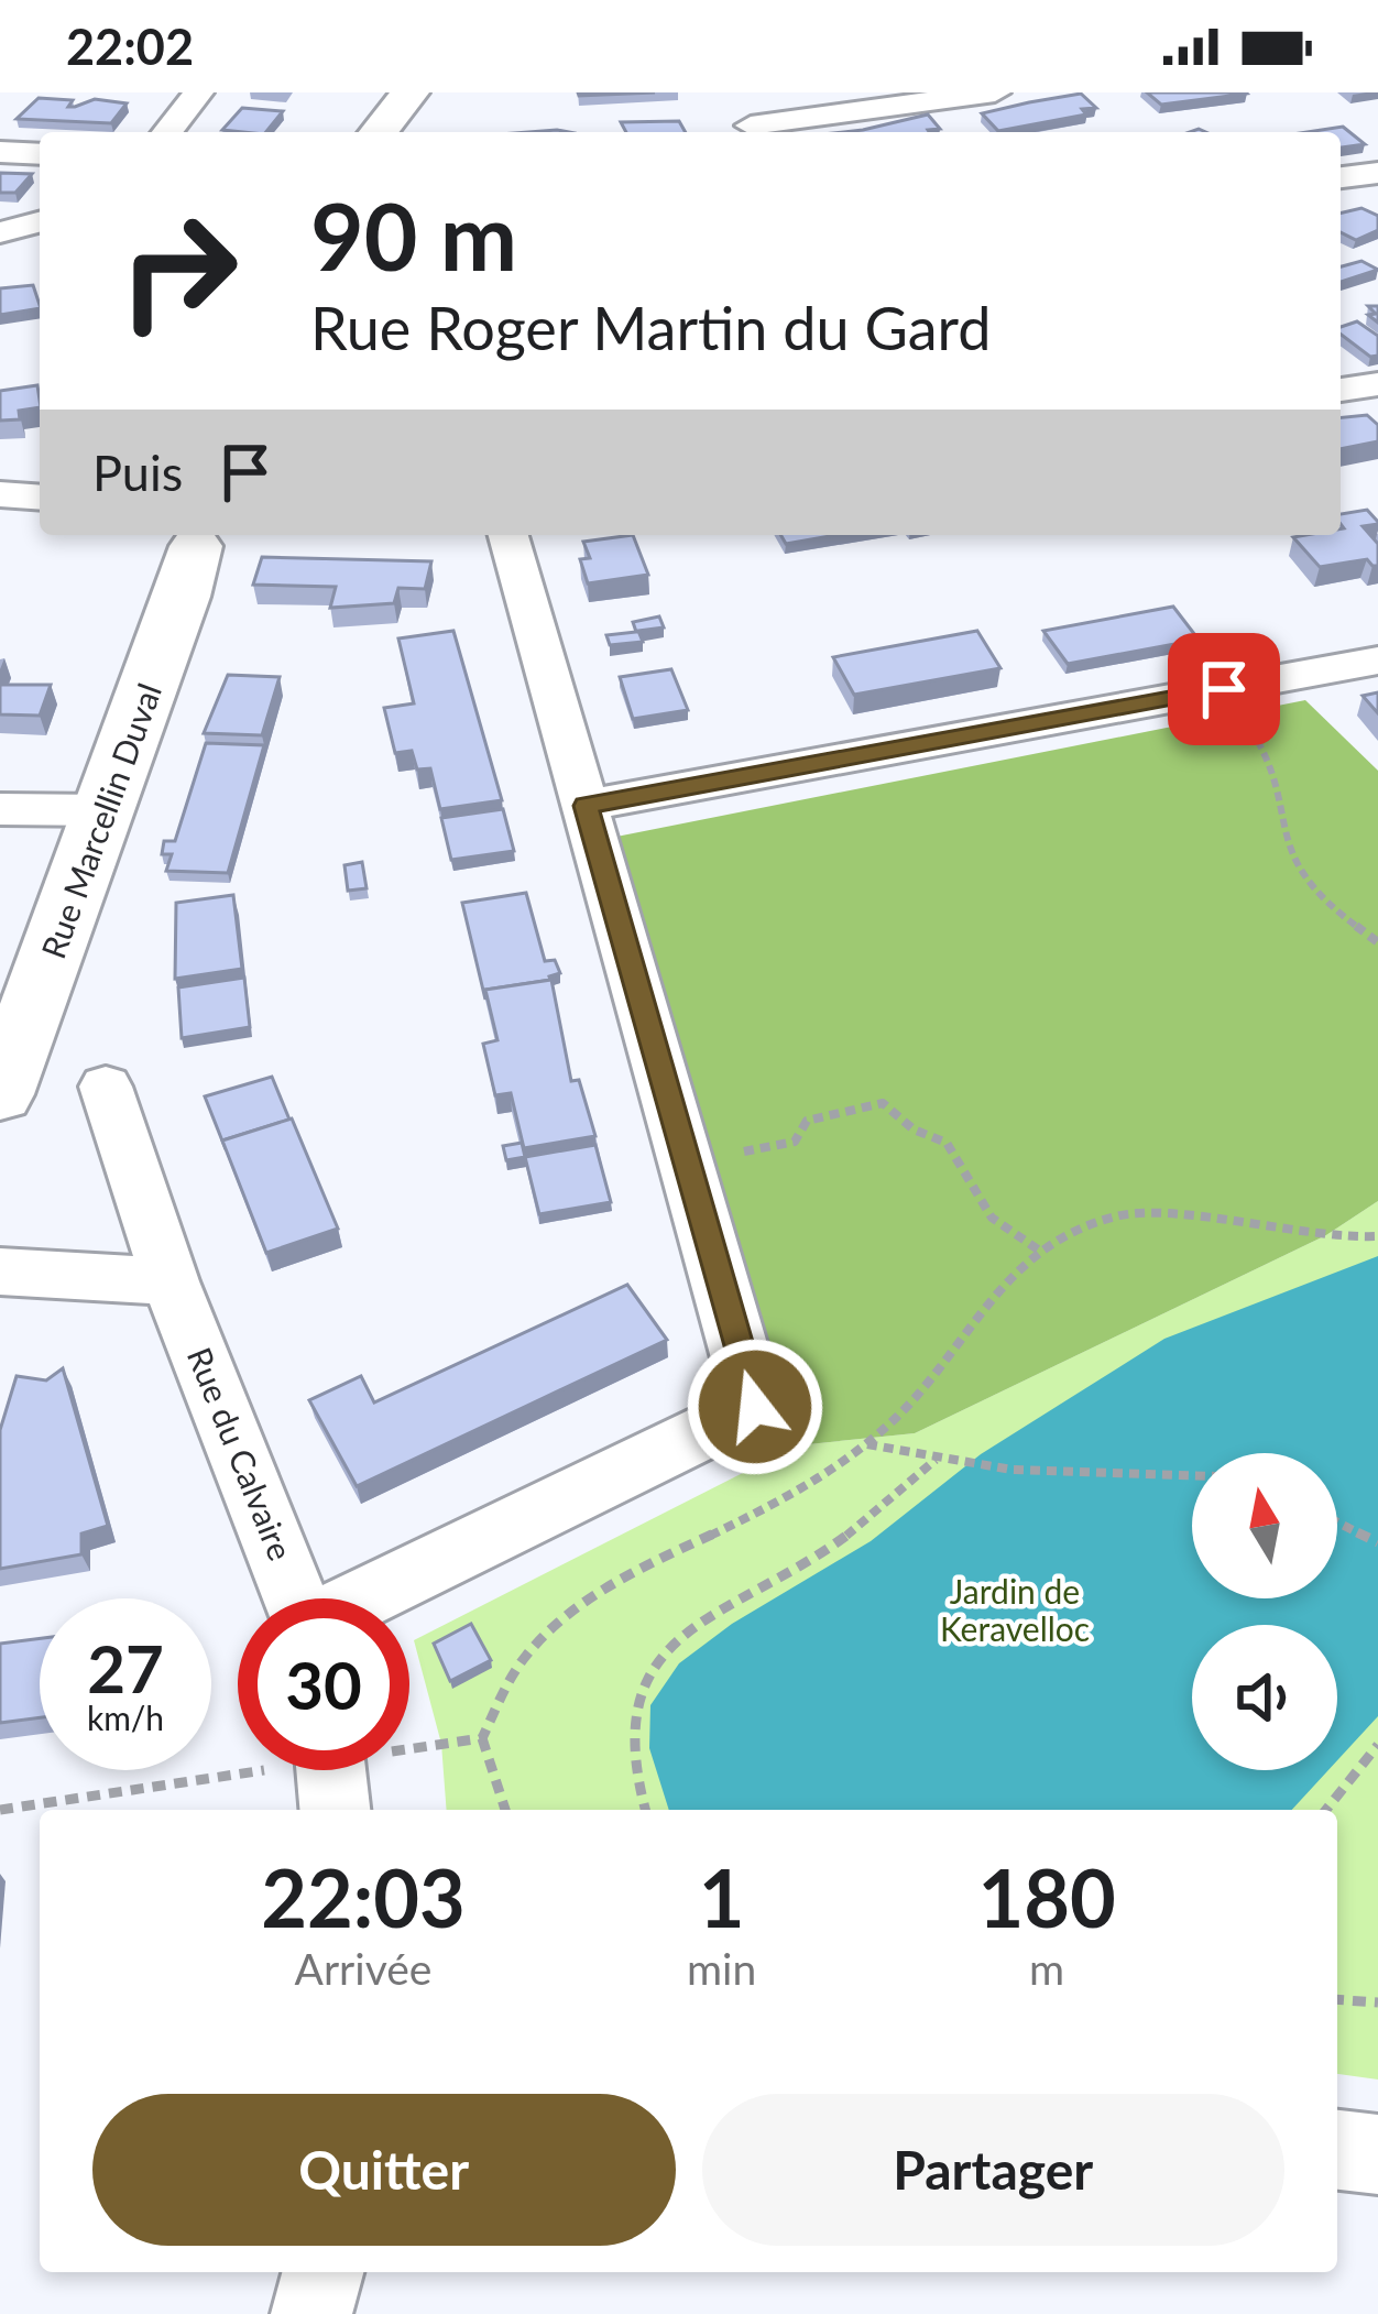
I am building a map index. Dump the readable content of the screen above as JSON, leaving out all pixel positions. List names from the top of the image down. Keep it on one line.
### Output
{"streets":{"main road":["Rue Marcellin Duval"],"street":["Rue du Calvaire"]},"parks":["Jardin de Keravelloc"],"north":"top","page":{"status":"22:02","turn":["90 m","Rue Roger Martin du Gard"],"then":"Puis","speed":"27 km/h","limit":"30","eta":["22:03","Arrivée","1","min","180","m"],"buttons":["Quitter","Partager"]}}
